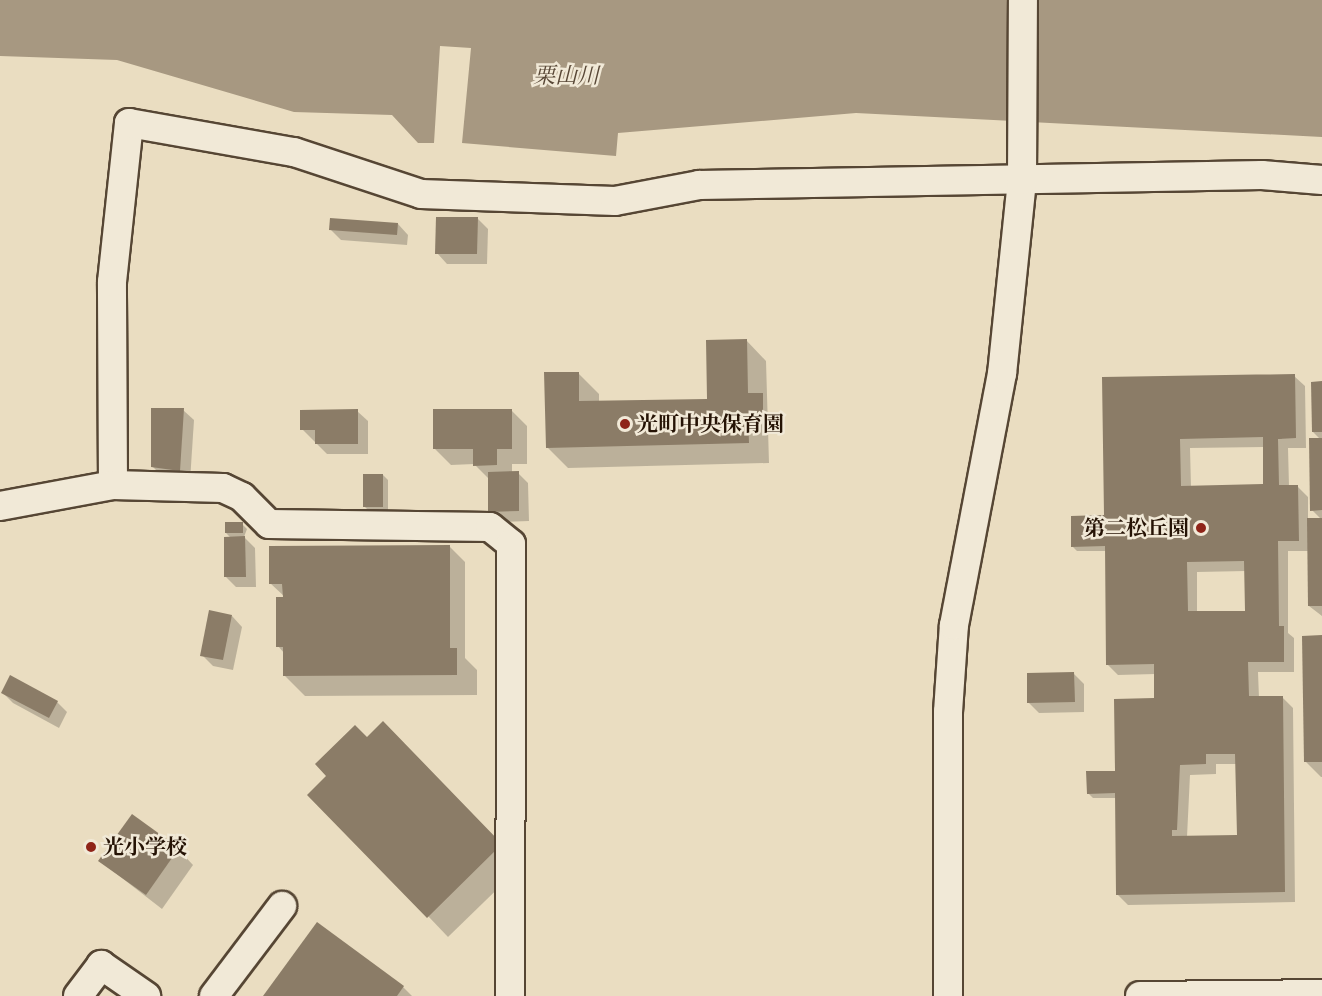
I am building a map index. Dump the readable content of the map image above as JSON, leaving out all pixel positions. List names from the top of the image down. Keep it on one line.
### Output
{"water":["栗山川"],"places":["光町中央保育園","第二松丘園","光小学校"]}
